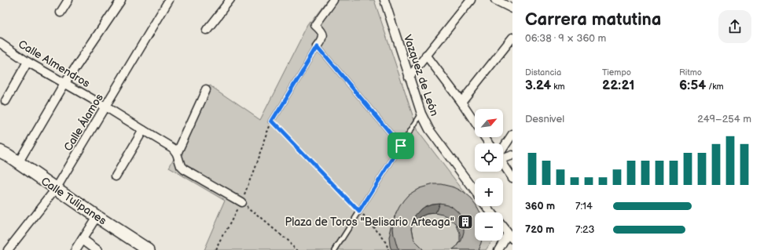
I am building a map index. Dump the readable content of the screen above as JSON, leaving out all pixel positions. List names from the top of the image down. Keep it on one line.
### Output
{"streets":{"street":["Calle Almendros","Vazquez de León","Calle Álamos","Calle Tulipanes"]},"crossings":[["Calle Almendros","Calle Álamos"],["Calle Álamos","Calle Tulipanes"]],"places":{"building":["Plaza de Toros \"Belisario Arteaga\""]},"north":"top right","page":{"heading":["Carrera matutina","06:38 · 9 × 360 m"],"stats":[["Distancia","3.24 km"],["Tiempo","22:21"],["Ritmo","6:54 /km"]],"chart":["Desnivel","249–254 m"],"map_buttons":["+","−"],"list":[{"name":"360 m","note":"7:14"},{"name":"720 m","note":"7:23"}]}}
